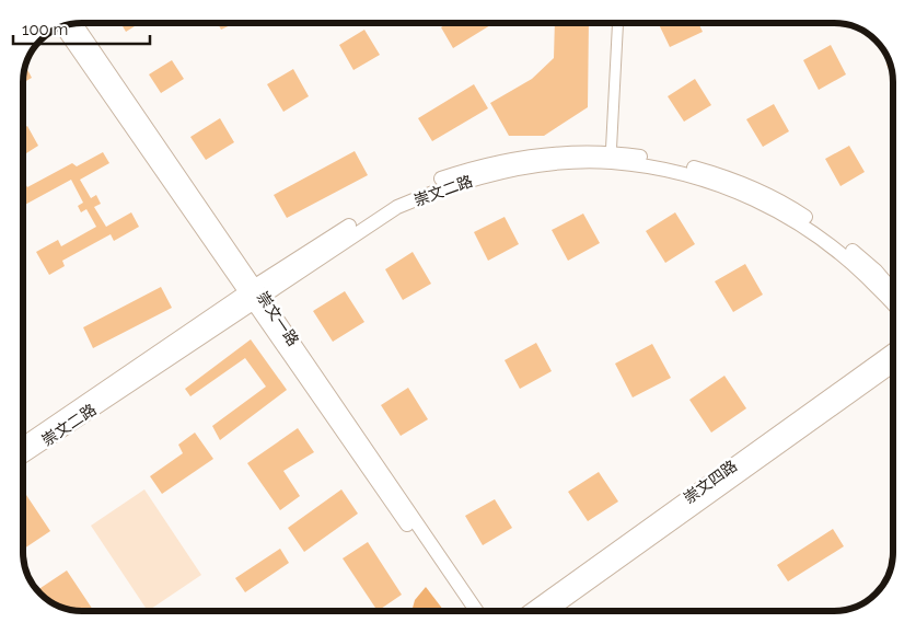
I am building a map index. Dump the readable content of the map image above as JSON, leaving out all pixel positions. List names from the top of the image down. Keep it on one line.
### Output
{"streets":{"street":["崇文二路","崇文一路","崇文四路"]},"crossings":[["崇文二路","崇文一路"]],"scale_bar":"100 m"}
